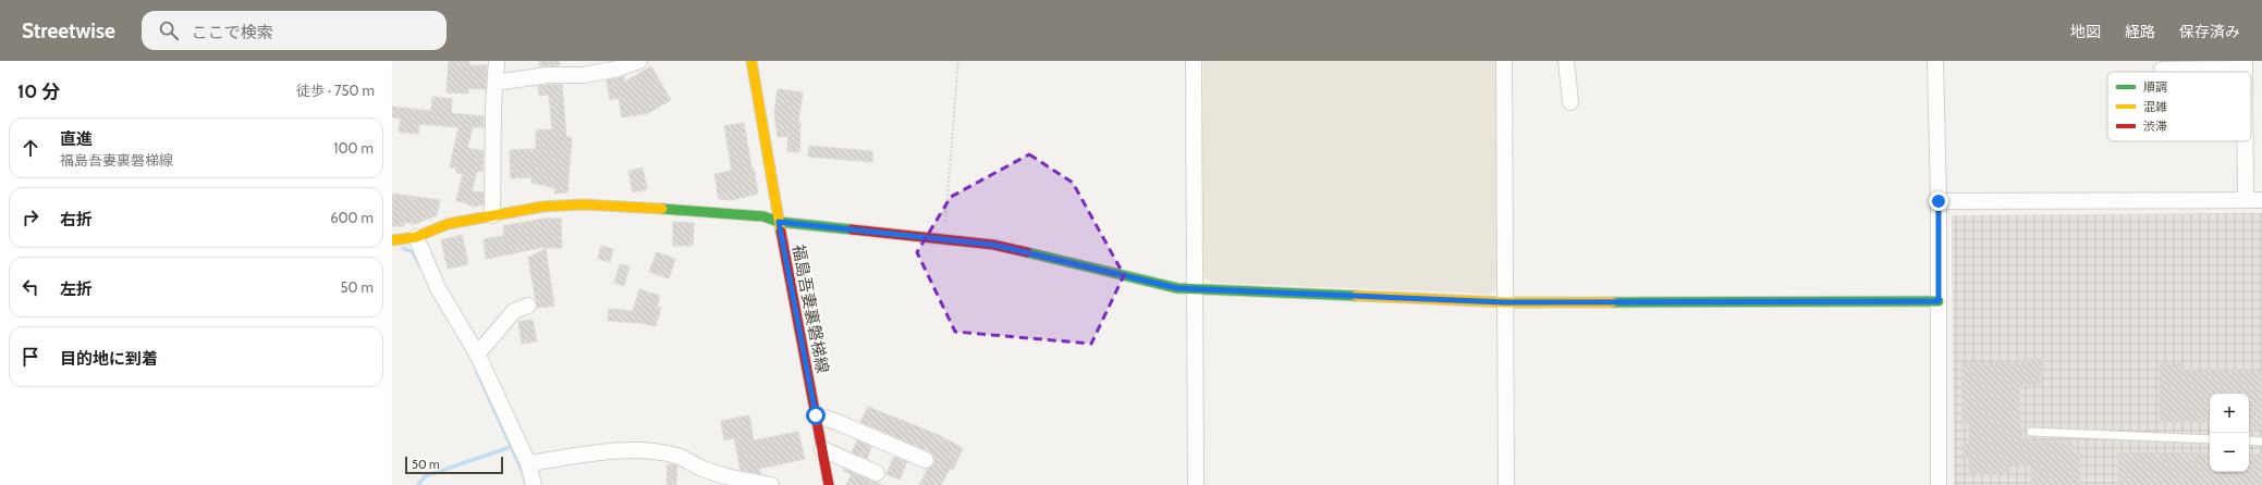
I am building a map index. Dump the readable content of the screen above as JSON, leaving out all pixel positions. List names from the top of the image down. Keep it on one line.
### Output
{"streets":{"street":["福島吾妻裏磐梯線"]},"legend":["順調","混雑","渋滞"],"scale_bar":"50 m","page":{"header":"Streetwise","search":"ここで検索","nav":["地図","経路","保存済み"],"heading":["10 分","徒歩 · 750 m"],"list":[["直進","福島吾妻裏磐梯線","100 m"],["右折","600 m"],["左折","50 m"],"目的地に到着"],"map_buttons":["+","−"],"scale":"50 m"}}
